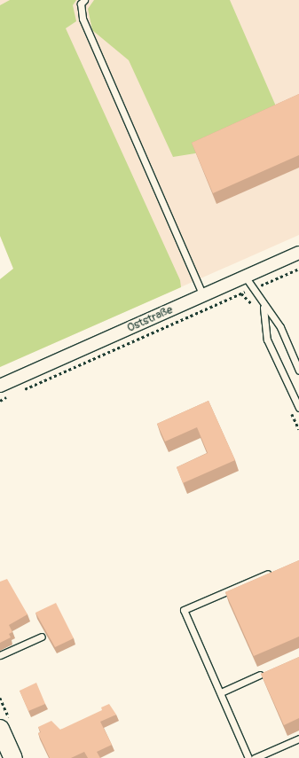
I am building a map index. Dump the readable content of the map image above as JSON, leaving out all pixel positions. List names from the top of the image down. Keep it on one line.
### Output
{"streets":{"street":["Oststraße"]}}
